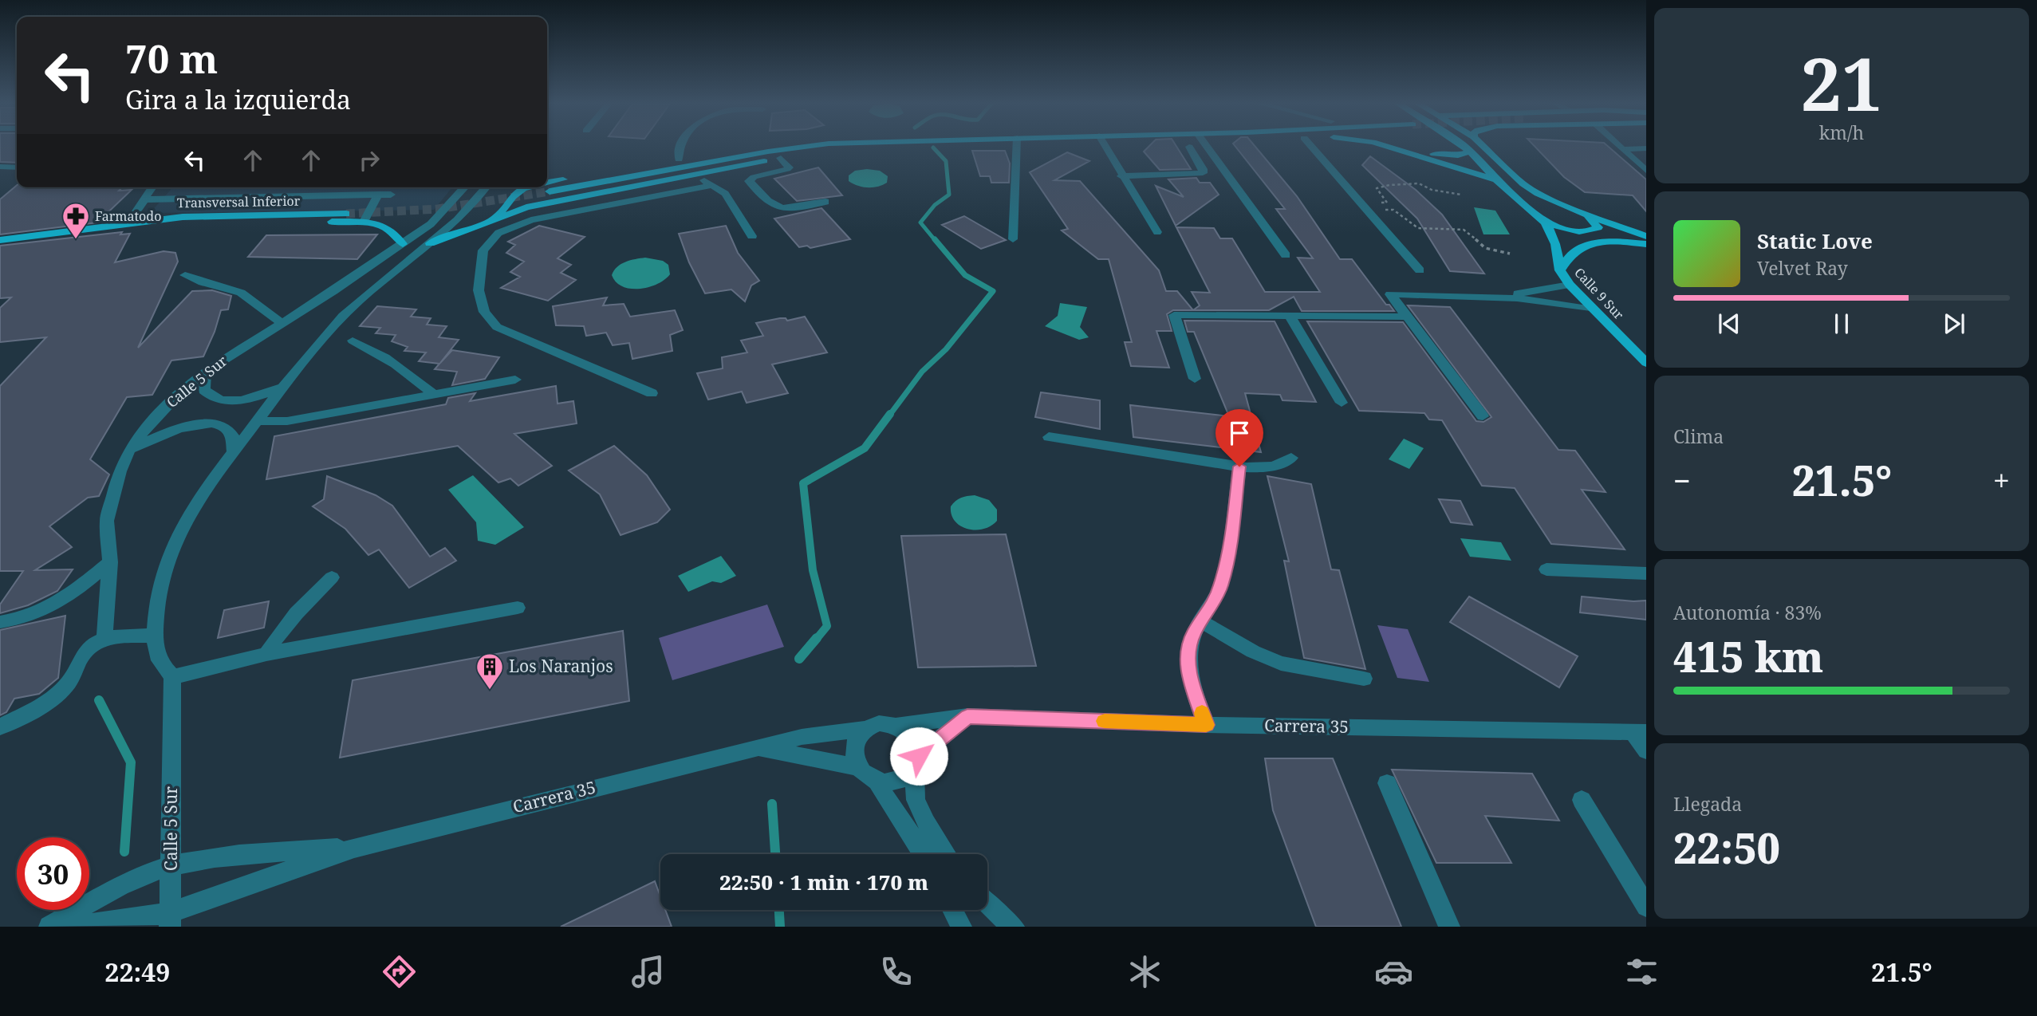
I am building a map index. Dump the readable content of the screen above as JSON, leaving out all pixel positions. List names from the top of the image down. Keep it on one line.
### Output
{"streets":{"main road":["Transversal Inferior","Calle 9 Sur"],"street":["Calle 5 Sur","Carrera 35"]},"crossings":[["Calle 5 Sur","Carrera 35"]],"places":{"pharmacy":["Farmatodo"],"building":["Los Naranjos"]},"page":{"tile":[["21","km/h"],"Clima",["Autonomía · 83%","415 km"],["Llegada","22:50"]],"turn":["70 m","Gira a la izquierda"],"song":["Static Love","Velvet Ray"],"heat":["−","21.5°","+"],"limit":"30","trip":"22:50 · 1 min · 170 m","tabs":["22:49","21.5°"]}}
